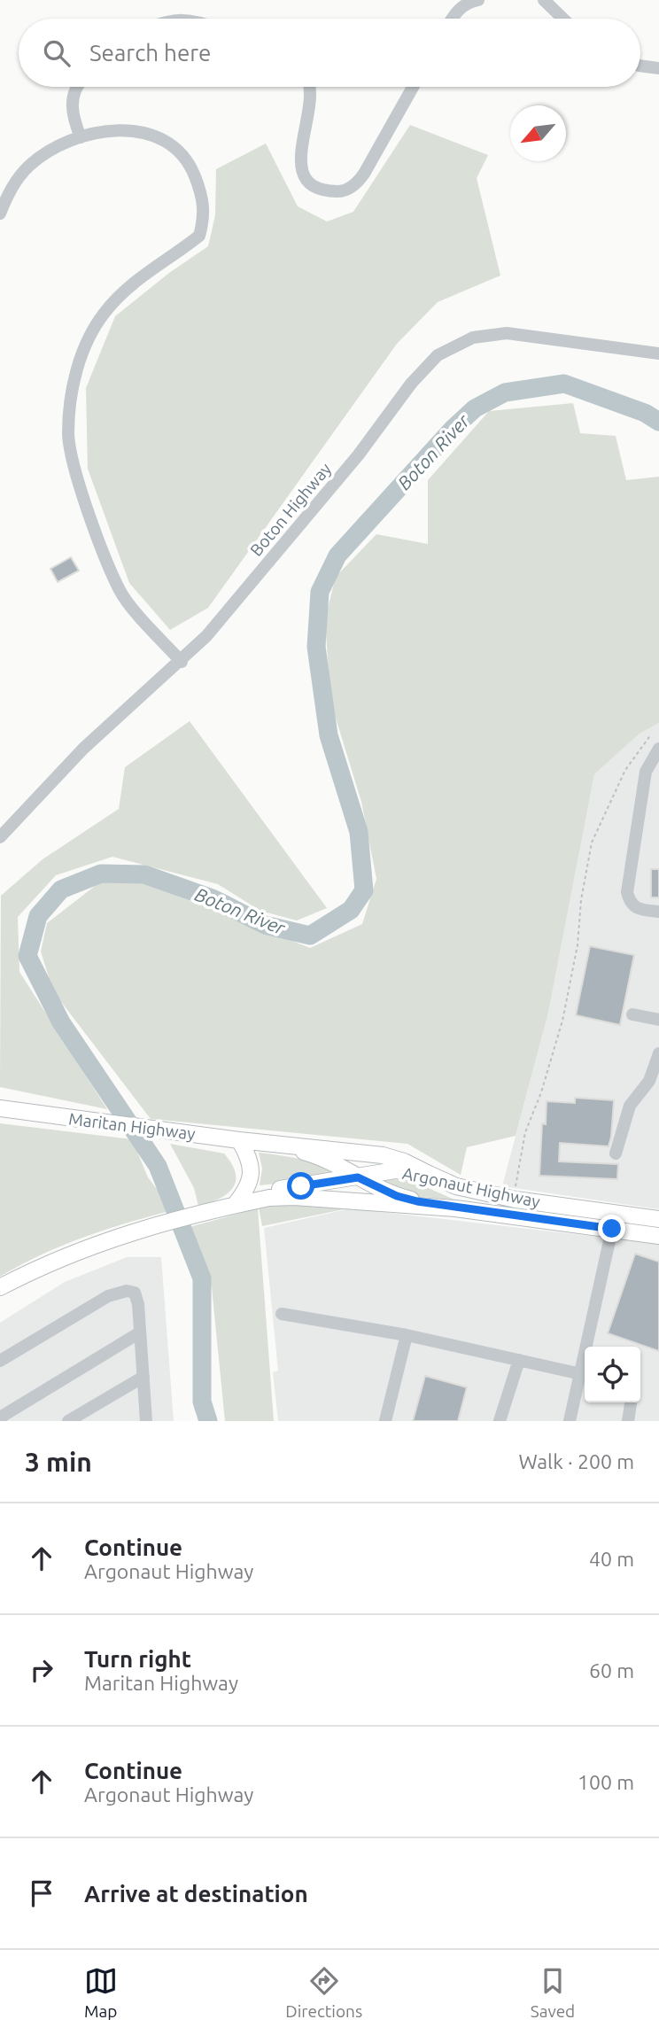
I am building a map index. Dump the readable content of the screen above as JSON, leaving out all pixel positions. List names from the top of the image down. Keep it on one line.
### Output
{"streets":{"main road":["Maritan Highway","Argonaut Highway"],"street":["Boton Highway"]},"crossings":[["Maritan Highway","Argonaut Highway"]],"water":["Boton River"],"north":"bottom left","page":{"search":"Search here","heading":["3 min","Walk · 200 m"],"list":[["Continue","Argonaut Highway","40 m"],["Turn right","Maritan Highway","60 m"],["Continue","Argonaut Highway","100 m"],"Arrive at destination"],"nav":["Map","Directions","Saved"]}}
